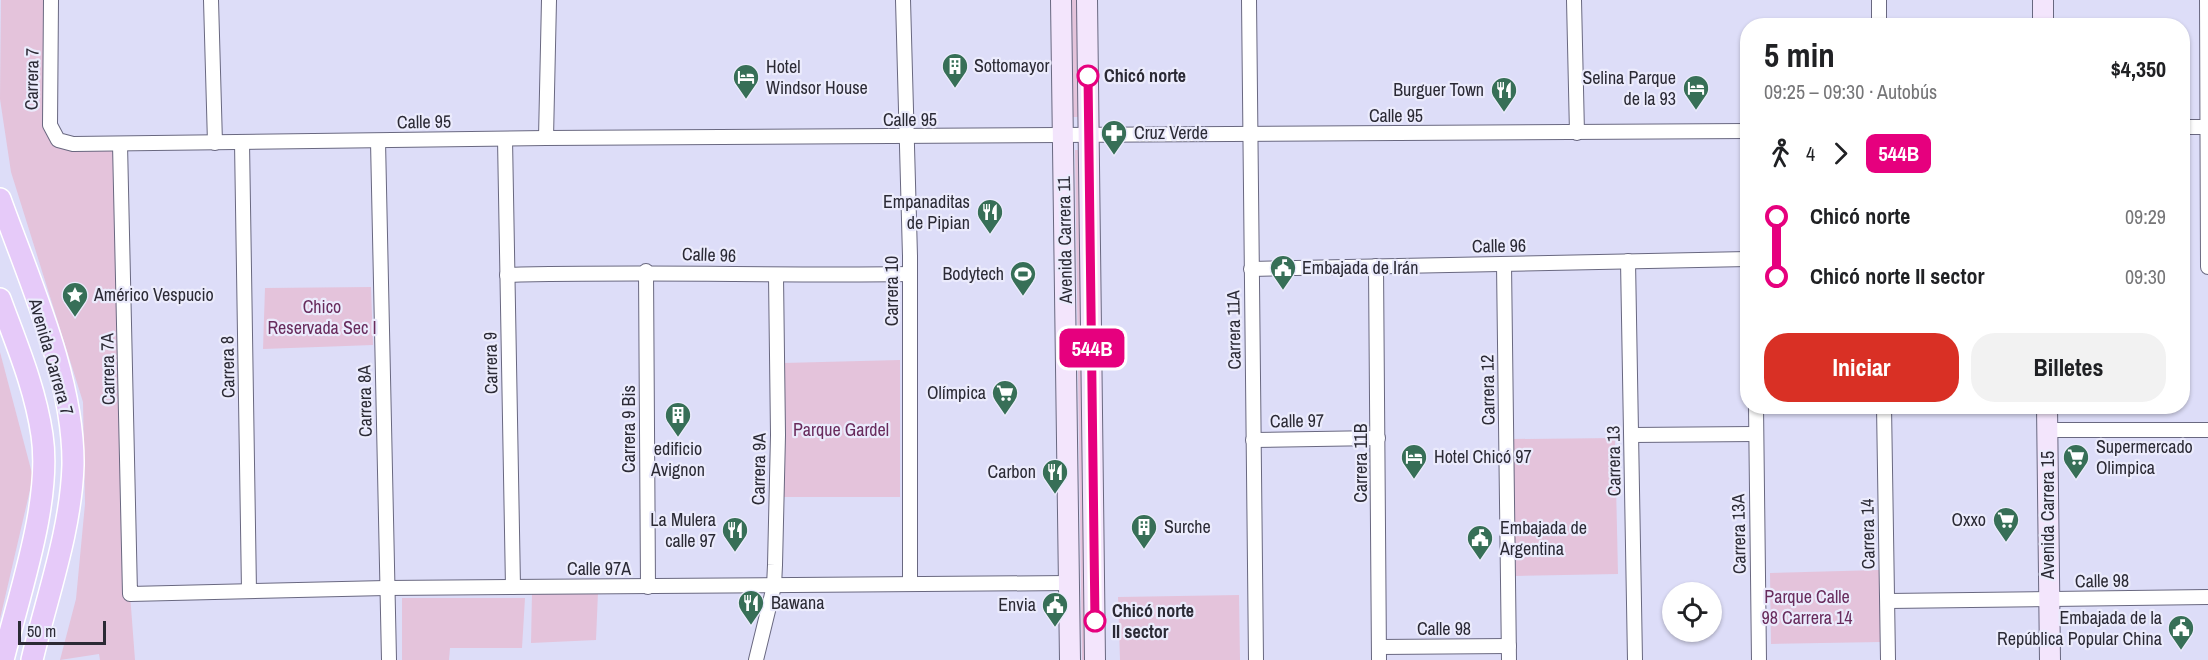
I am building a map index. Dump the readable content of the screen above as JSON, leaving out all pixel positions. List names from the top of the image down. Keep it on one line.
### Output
{"streets":{"main road":["Avenida Carrera 11","Avenida Carrera 7","Avenida Carrera 15"],"street":["Carrera 7","Calle 95","Calle 96","Carrera 10","Carrera 11A","Carrera 9","Carrera 8","Carrera 7A","Carrera 12","Carrera 8A","Calle 97","Carrera 9 Bis","Carrera 13","Carrera 11B","Carrera 9A","Carrera 13A","Carrera 14","Calle 97A","Calle 98"]},"crossings":[["Carrera 7","Calle 95"],["Calle 95","Avenida Carrera 11"],["Calle 95","Carrera 10"],["Calle 95","Carrera 11A"],["Calle 95","Carrera 9"],["Calle 95","Carrera 8"],["Calle 95","Carrera 7A"],["Calle 95","Carrera 8A"],["Avenida Carrera 11","Calle 97A"],["Calle 96","Carrera 10"],["Calle 96","Carrera 11A"],["Calle 96","Carrera 9"],["Calle 96","Carrera 12"],["Calle 96","Carrera 9 Bis"],["Calle 96","Carrera 13"],["Calle 96","Carrera 11B"],["Calle 96","Carrera 9A"],["Carrera 10","Calle 97A"],["Carrera 11A","Calle 97"],["Carrera 9","Calle 97A"],["Carrera 8","Calle 97A"],["Carrera 7A","Calle 97A"],["Carrera 12","Calle 98"],["Carrera 8A","Calle 97A"],["Calle 97","Carrera 11B"],["Carrera 9 Bis","Calle 97A"],["Carrera 11B","Calle 98"],["Carrera 9A","Calle 97A"],["Avenida Carrera 15","Calle 98"],["Carrera 14","Calle 98"]],"parks":["Chico Reservada Sec I","Parque Gardel","Parque Calle 98 Carrera 14"],"places":{"other":["Chicó norte","Chicó norte II sector"],"building":["Sottomayor","edificio Avignon","Surche"],"hotel":["Hotel Windsor House","Selina Parque de la 93","Hotel Chicó 97"],"restaurant":["Burguer Town","Empanaditas de Pipian","Carbon","La Mulera calle 97","Bawana"],"pharmacy":["Cruz Verde"],"public building":["Embajada de Irán","Embajada de Argentina","Envia","Embajada de la República Popular China"],"sports":["Bodytech"],"place":["Américo Vespucio"],"supermarket":["Olímpica","Supermercado Olimpica","Oxxo"]},"lines":["bus line 544B"],"scale_bar":"50 m","page":{"on_map":"544B","heading":["5 min","09:25 – 09:30 · Autobús","$4,350"],"legs":["4","544B"],"list":[{"name":"Chicó norte","value":"09:29"},{"name":"Chicó norte II sector","value":"09:30"}],"buttons":["Iniciar","Billetes"],"scale":"50 m"}}
